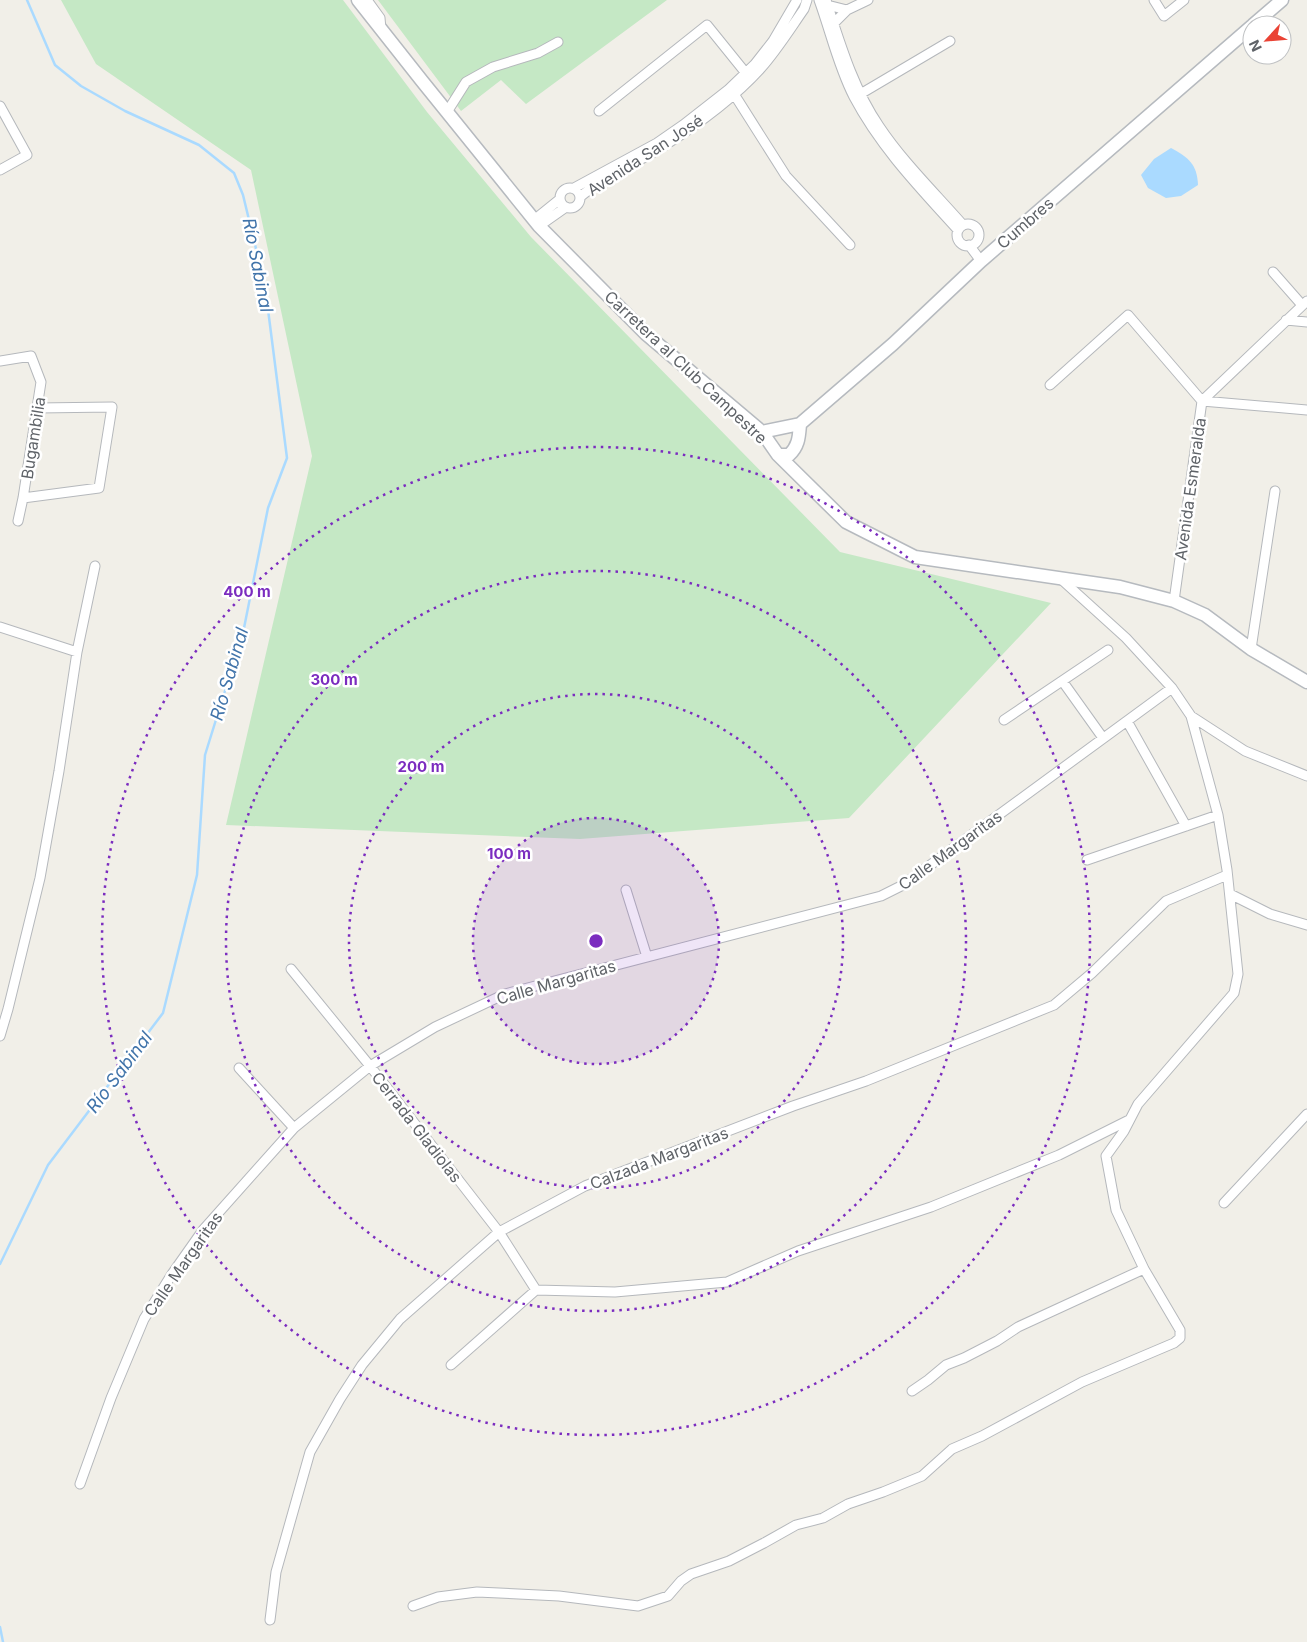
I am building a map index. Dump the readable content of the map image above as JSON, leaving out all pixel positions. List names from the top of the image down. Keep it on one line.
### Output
{"streets":{"street":["Avenida San José","Cumbres","Carretera al Club Campestre","Bugambilia","Avenida Esmeralda","Calle Margaritas","Cerrada Gladiolas","Calzada Margaritas"]},"crossings":[["Cumbres","Carretera al Club Campestre"],["Carretera al Club Campestre","Avenida Esmeralda"],["Calle Margaritas","Cerrada Gladiolas"],["Cerrada Gladiolas","Calzada Margaritas"]],"water":["Río Sabinal"],"north":"bottom left","rings":["400 m","300 m","200 m","100 m"]}
